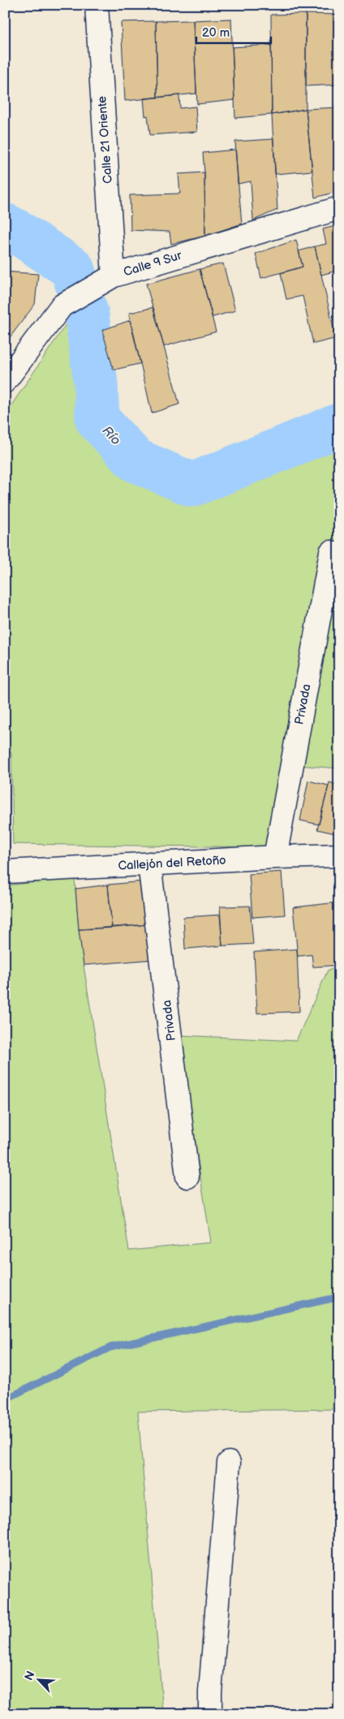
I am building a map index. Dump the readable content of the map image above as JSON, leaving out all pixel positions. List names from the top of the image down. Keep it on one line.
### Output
{"streets":{"street":["Calle 21 Oriente","Calle 9 Sur","Privada","Callejón del Retoño"]},"crossings":[["Calle 21 Oriente","Calle 9 Sur"],["Privada","Callejón del Retoño"]],"water":["Río"],"scale_bar":"20 m","north":"top left"}
